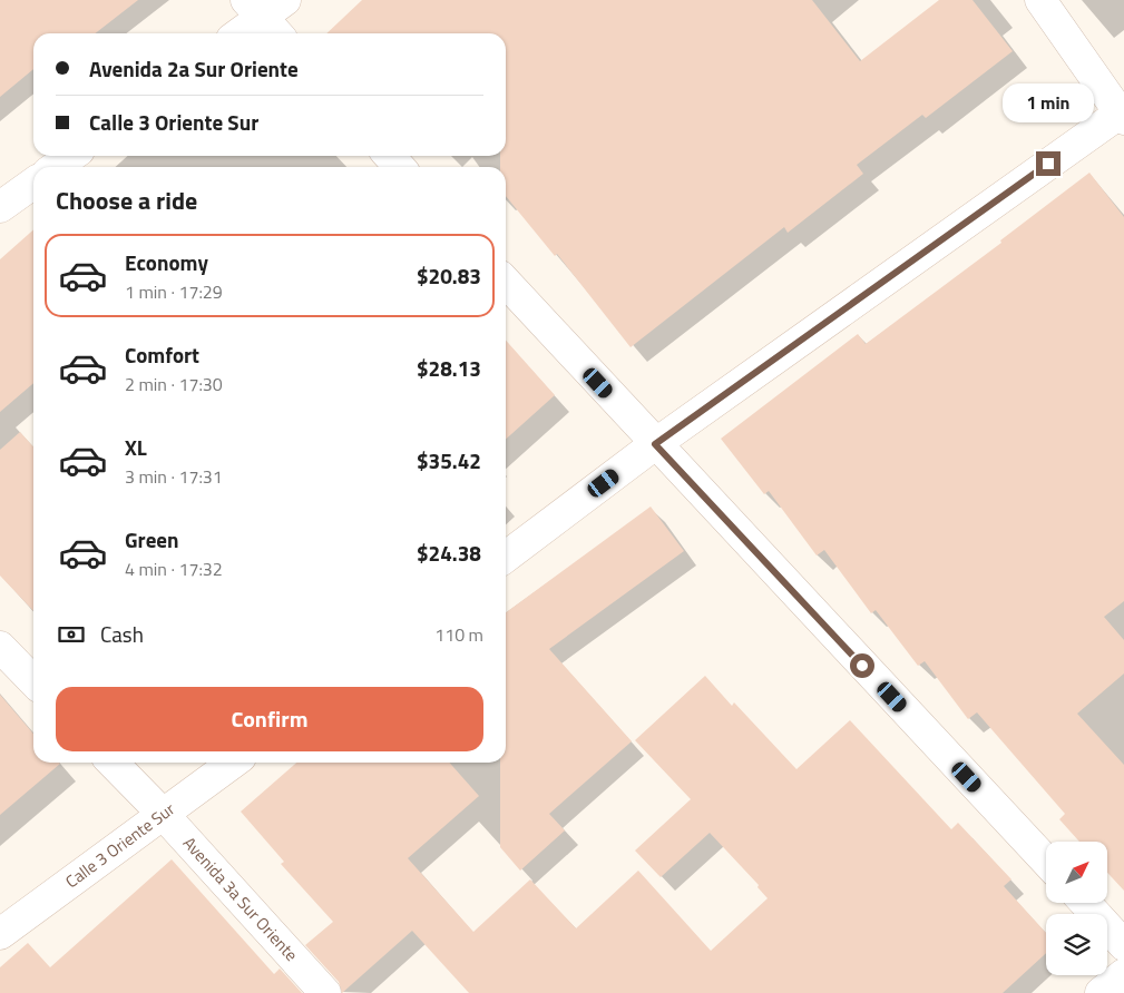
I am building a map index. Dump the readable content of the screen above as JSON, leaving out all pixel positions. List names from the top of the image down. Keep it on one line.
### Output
{"streets":{"street":["Calle 3 Oriente Sur","Avenida 3a Sur Oriente"]},"crossings":[["Calle 3 Oriente Sur","Avenida 3a Sur Oriente"]],"north":"top right","page":{"banner":["Avenida 2a Sur Oriente","Calle 3 Oriente Sur"],"bubble":"1 min","heading":"Choose a ride","list":[{"name":"Economy","note":"1 min · 17:29","value":"$20.83"},{"name":"Comfort","note":"2 min · 17:30","value":"$28.13"},{"name":"XL","note":"3 min · 17:31","value":"$35.42"},{"name":"Green","note":"4 min · 17:32","value":"$24.38"}],"pay":["Cash","110 m"],"buttons":"Confirm"}}
